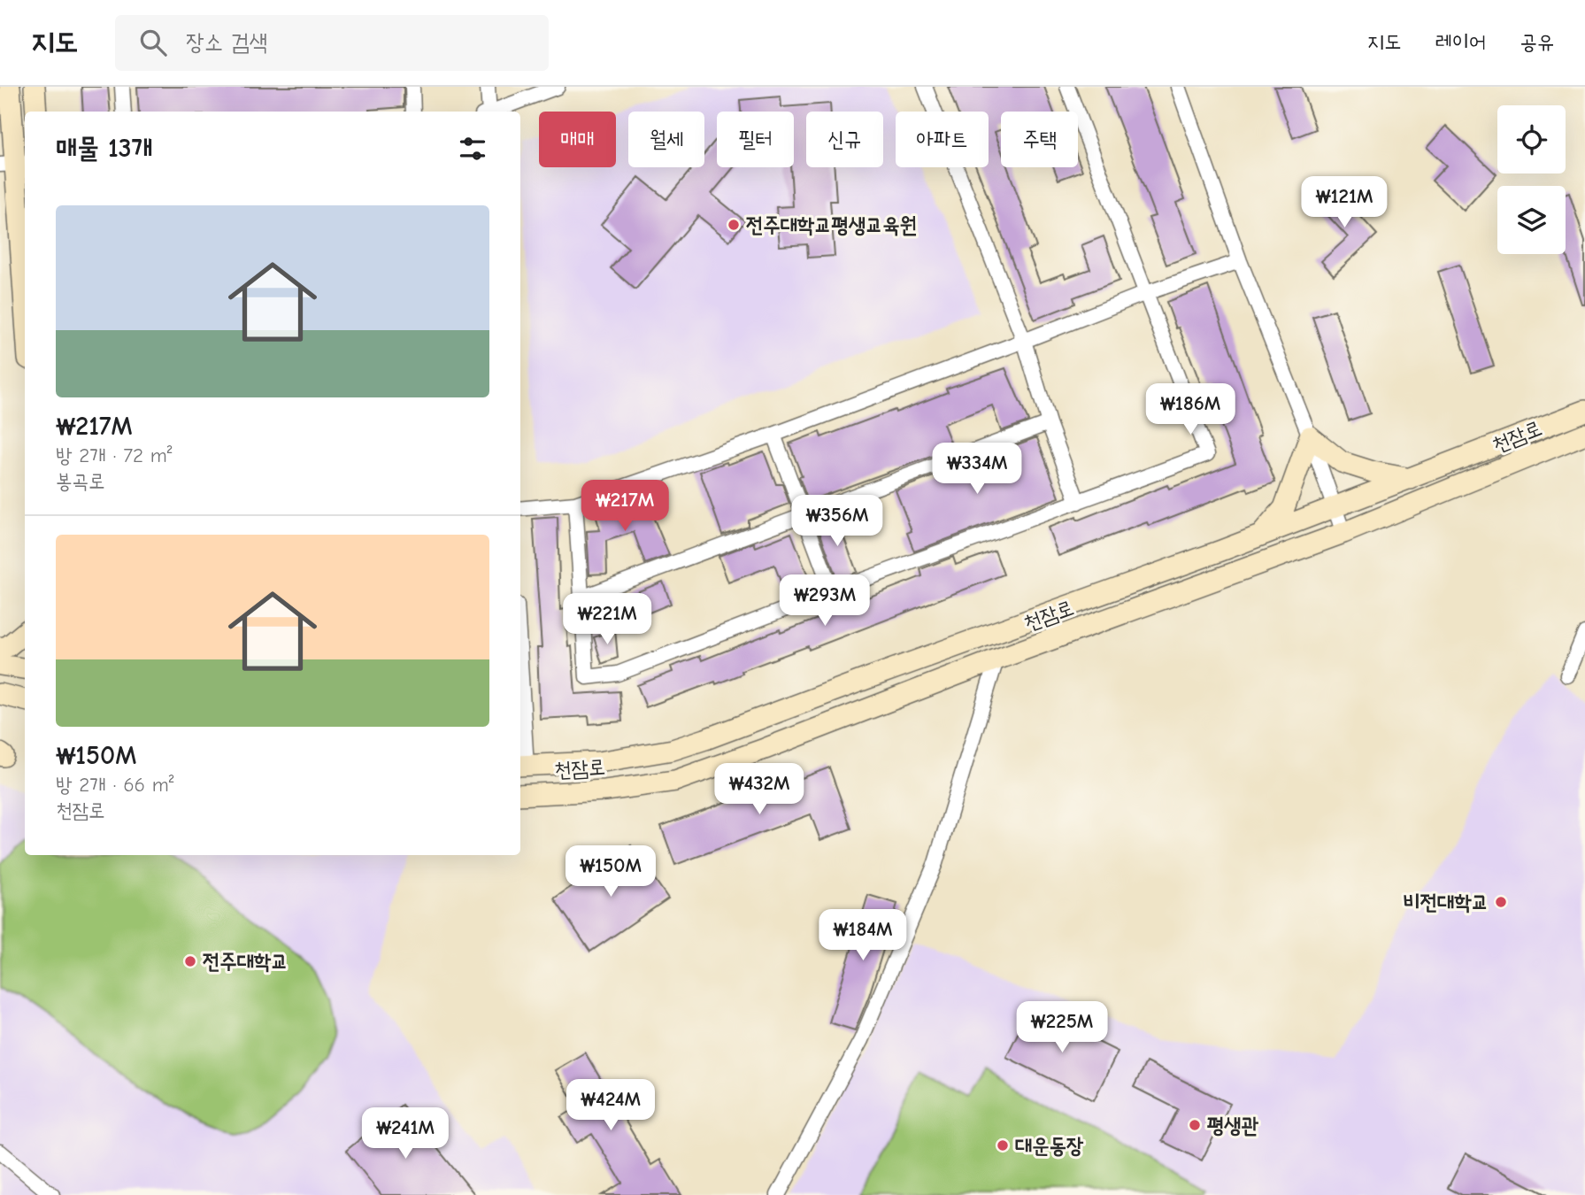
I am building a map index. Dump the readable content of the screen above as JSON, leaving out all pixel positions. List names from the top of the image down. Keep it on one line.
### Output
{"streets":{"street":["천잠로"]},"places":["전주대학교평생교육원","비전대학교","전주대학교","평생관","대운동장"],"page":{"header":"지도","search":"장소 검색","nav":["지도","레이어","공유"],"chip":["매매","월세","필터","신규","아파트","주택"],"heading":"매물 13개","price":["₩121M","₩186M","₩334M","₩217M","₩356M","₩293M","₩221M","₩432M","₩150M","₩184M","₩225M","₩424M","₩241M"],"list":[{"name":"₩217M","note":"방 2개 · 72 m² · 봉곡로"},{"name":"₩150M","note":"방 2개 · 66 m² · 천잠로"}]}}
